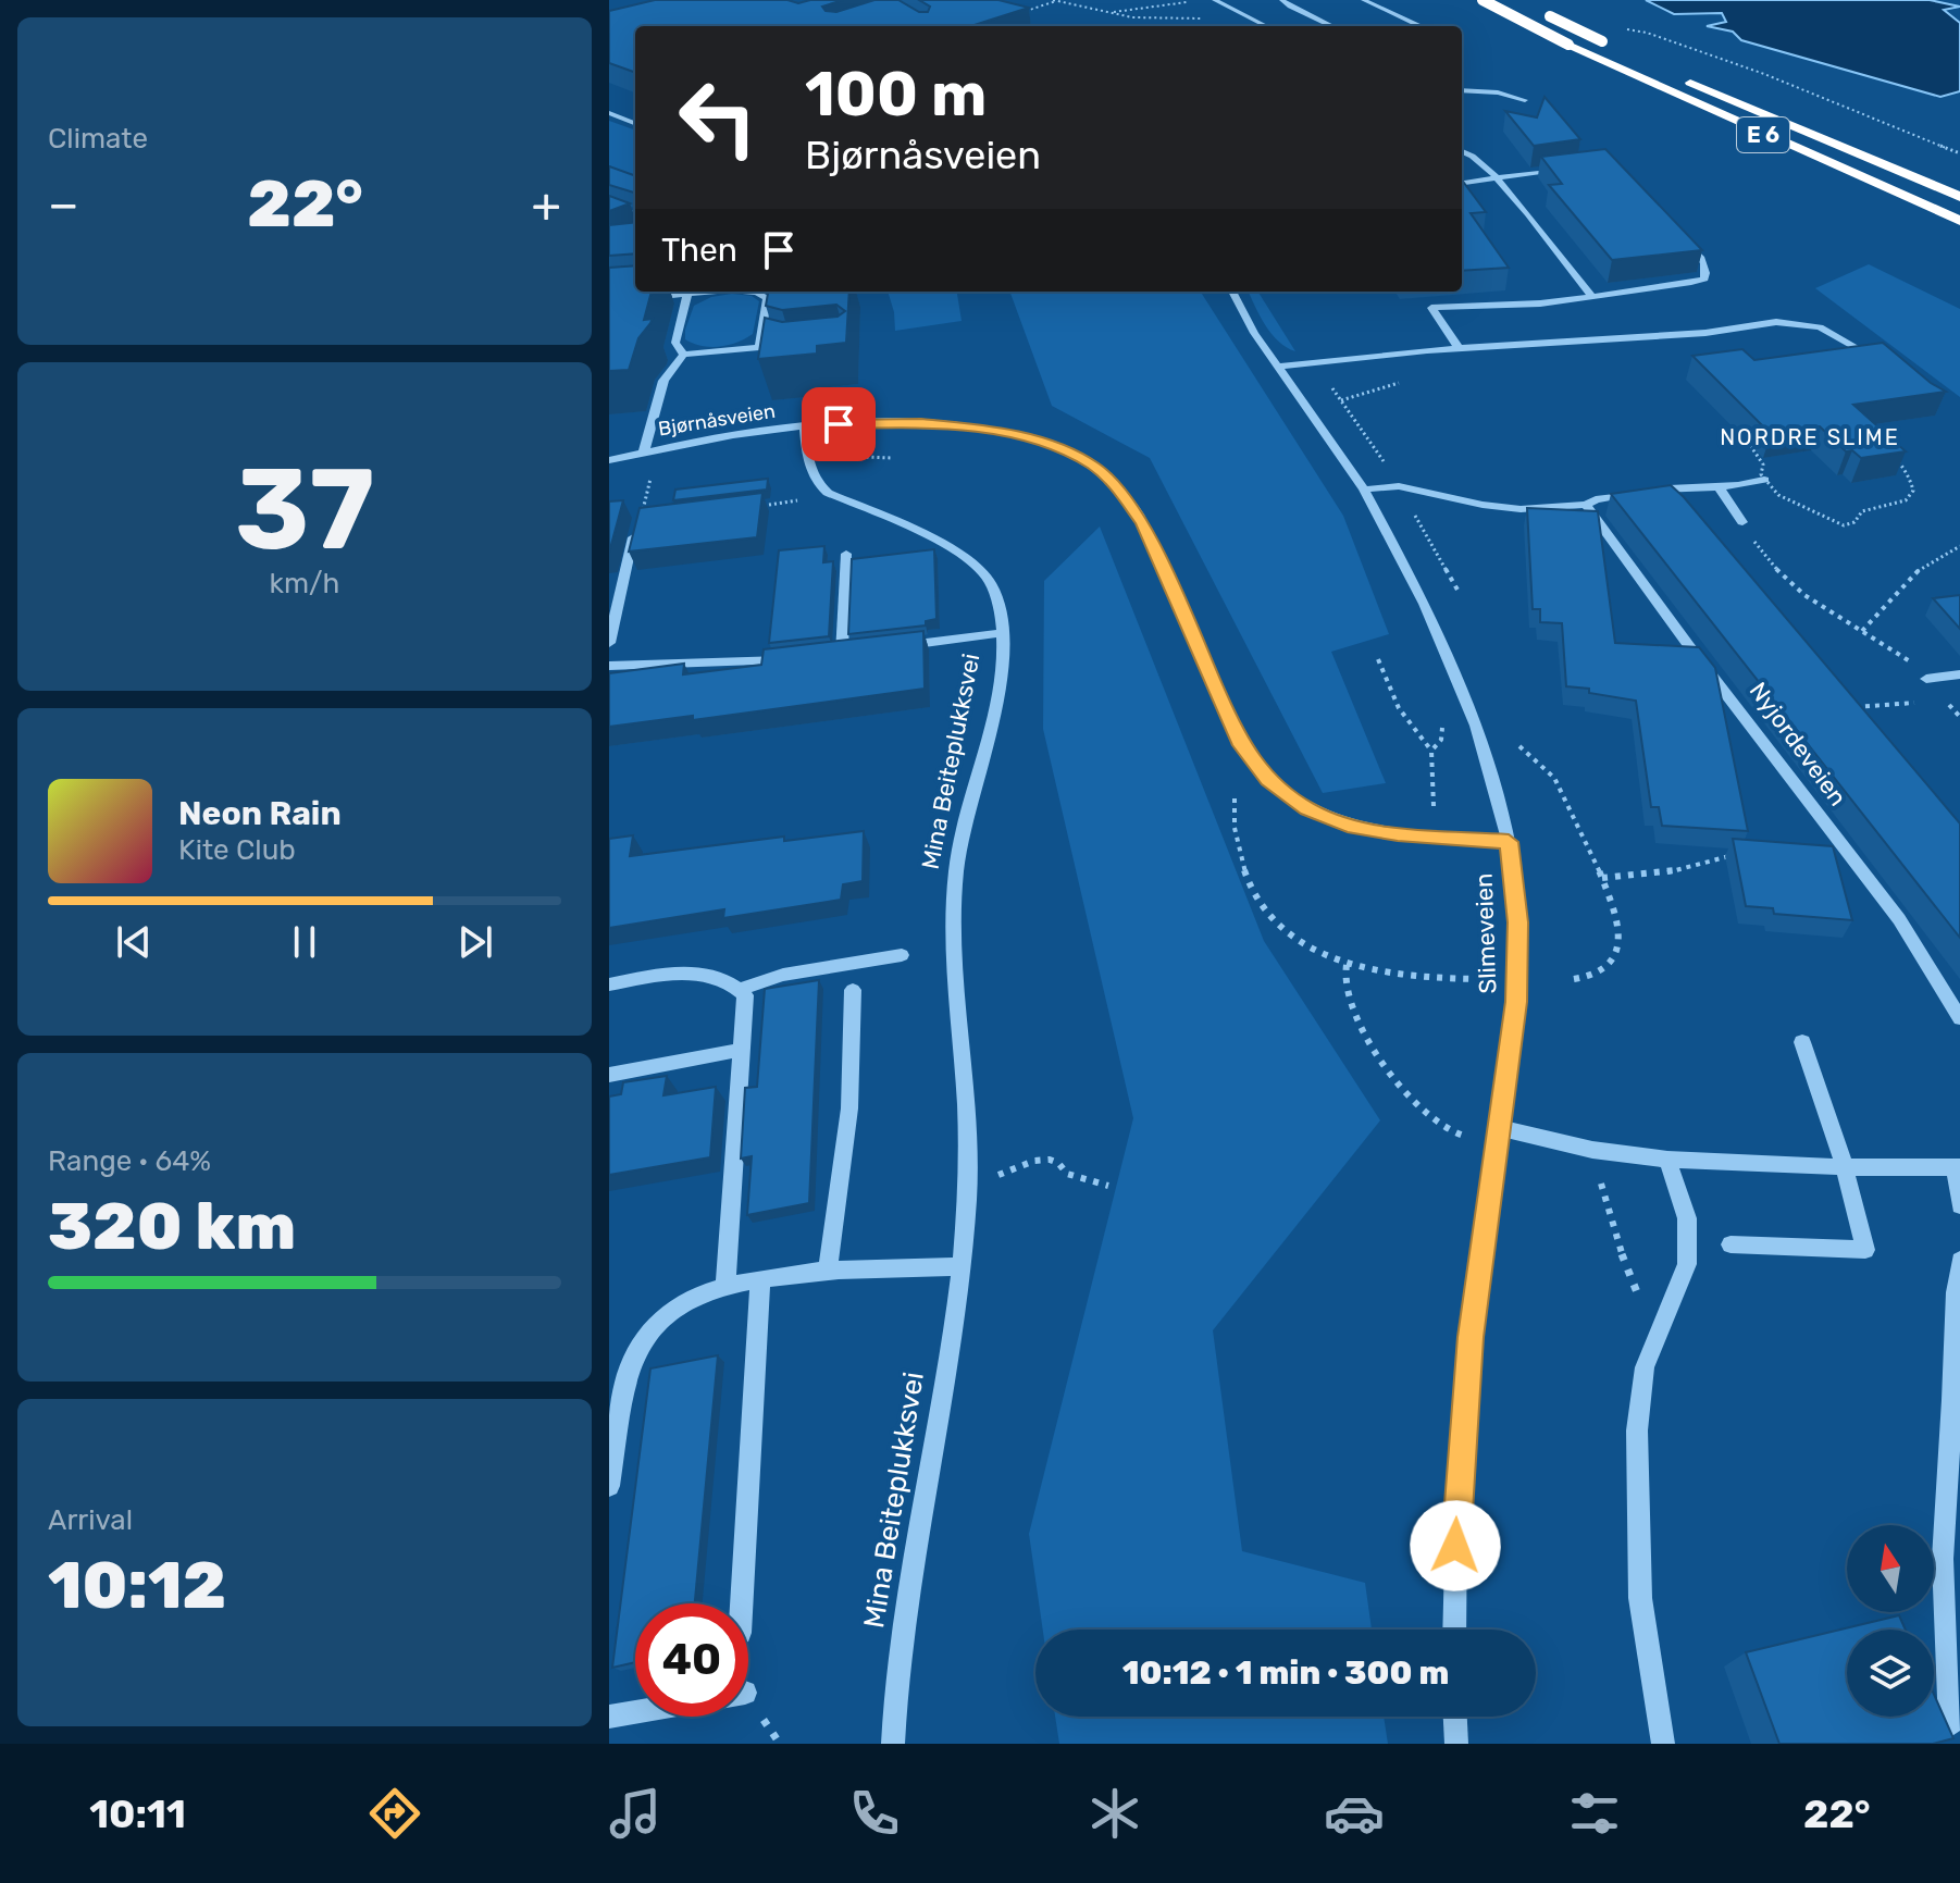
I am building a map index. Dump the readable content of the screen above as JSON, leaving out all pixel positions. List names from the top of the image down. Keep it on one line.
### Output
{"streets":{"highway":["E 6"],"street":["Bjørnåsveien","Nyjordeveien","Mina Beiteplukksvei","Slimeveien"]},"crossings":[["Bjørnåsveien","Mina Beiteplukksvei"],["Bjørnåsveien","Slimeveien"]],"districts":["NORDRE SLIME"],"north":"top","page":{"tile":["Climate",["37","km/h"],["Range · 64%","320 km"],["Arrival","10:12"]],"turn":["100 m","Bjørnåsveien"],"heat":["−","22°","+"],"then":"Then","song":["Neon Rain","Kite Club"],"limit":"40","trip":"10:12 · 1 min · 300 m","tabs":["10:11","22°"]}}
